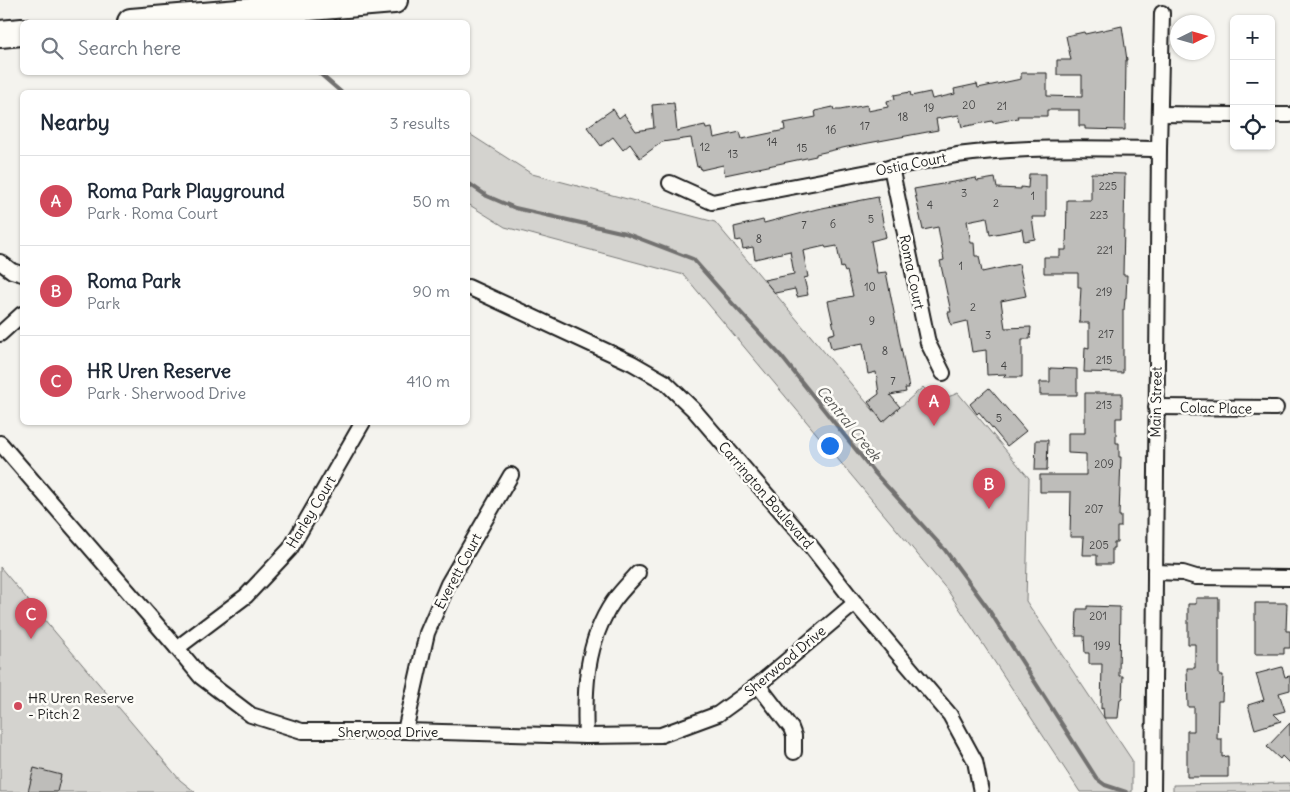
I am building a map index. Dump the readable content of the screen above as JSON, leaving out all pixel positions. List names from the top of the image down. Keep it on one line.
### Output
{"streets":{"street":["Ostia Court","Roma Court","Main Street","Colac Place","Carrington Boulevard","Harley Court","Everett Court","Sherwood Drive"]},"crossings":[["Ostia Court","Roma Court"],["Ostia Court","Main Street"],["Main Street","Colac Place"],["Carrington Boulevard","Sherwood Drive"],["Harley Court","Sherwood Drive"],["Everett Court","Sherwood Drive"]],"water":["Central Creek"],"places":["HR Uren Reserve - Pitch 2"],"house_numbers":["20","21","19","18","17","16","14","12","15","13","225","3","1","2","4","223","5","6","7","8","221","1","10","219","2","9","217","3","8","215","4","7","213","5","209","207","205","201","199"],"north":"right","page":{"map_buttons":["+","−"],"search":"Search here","heading":["Nearby","3 results"],"list":[{"mark":"A","name":"Roma Park Playground","note":"Park · Roma Court","value":"50 m"},{"mark":"B","name":"Roma Park","note":"Park","value":"90 m"},{"mark":"C","name":"HR Uren Reserve","note":"Park · Sherwood Drive","value":"410 m"}],"pins":["A","B","C"]}}
